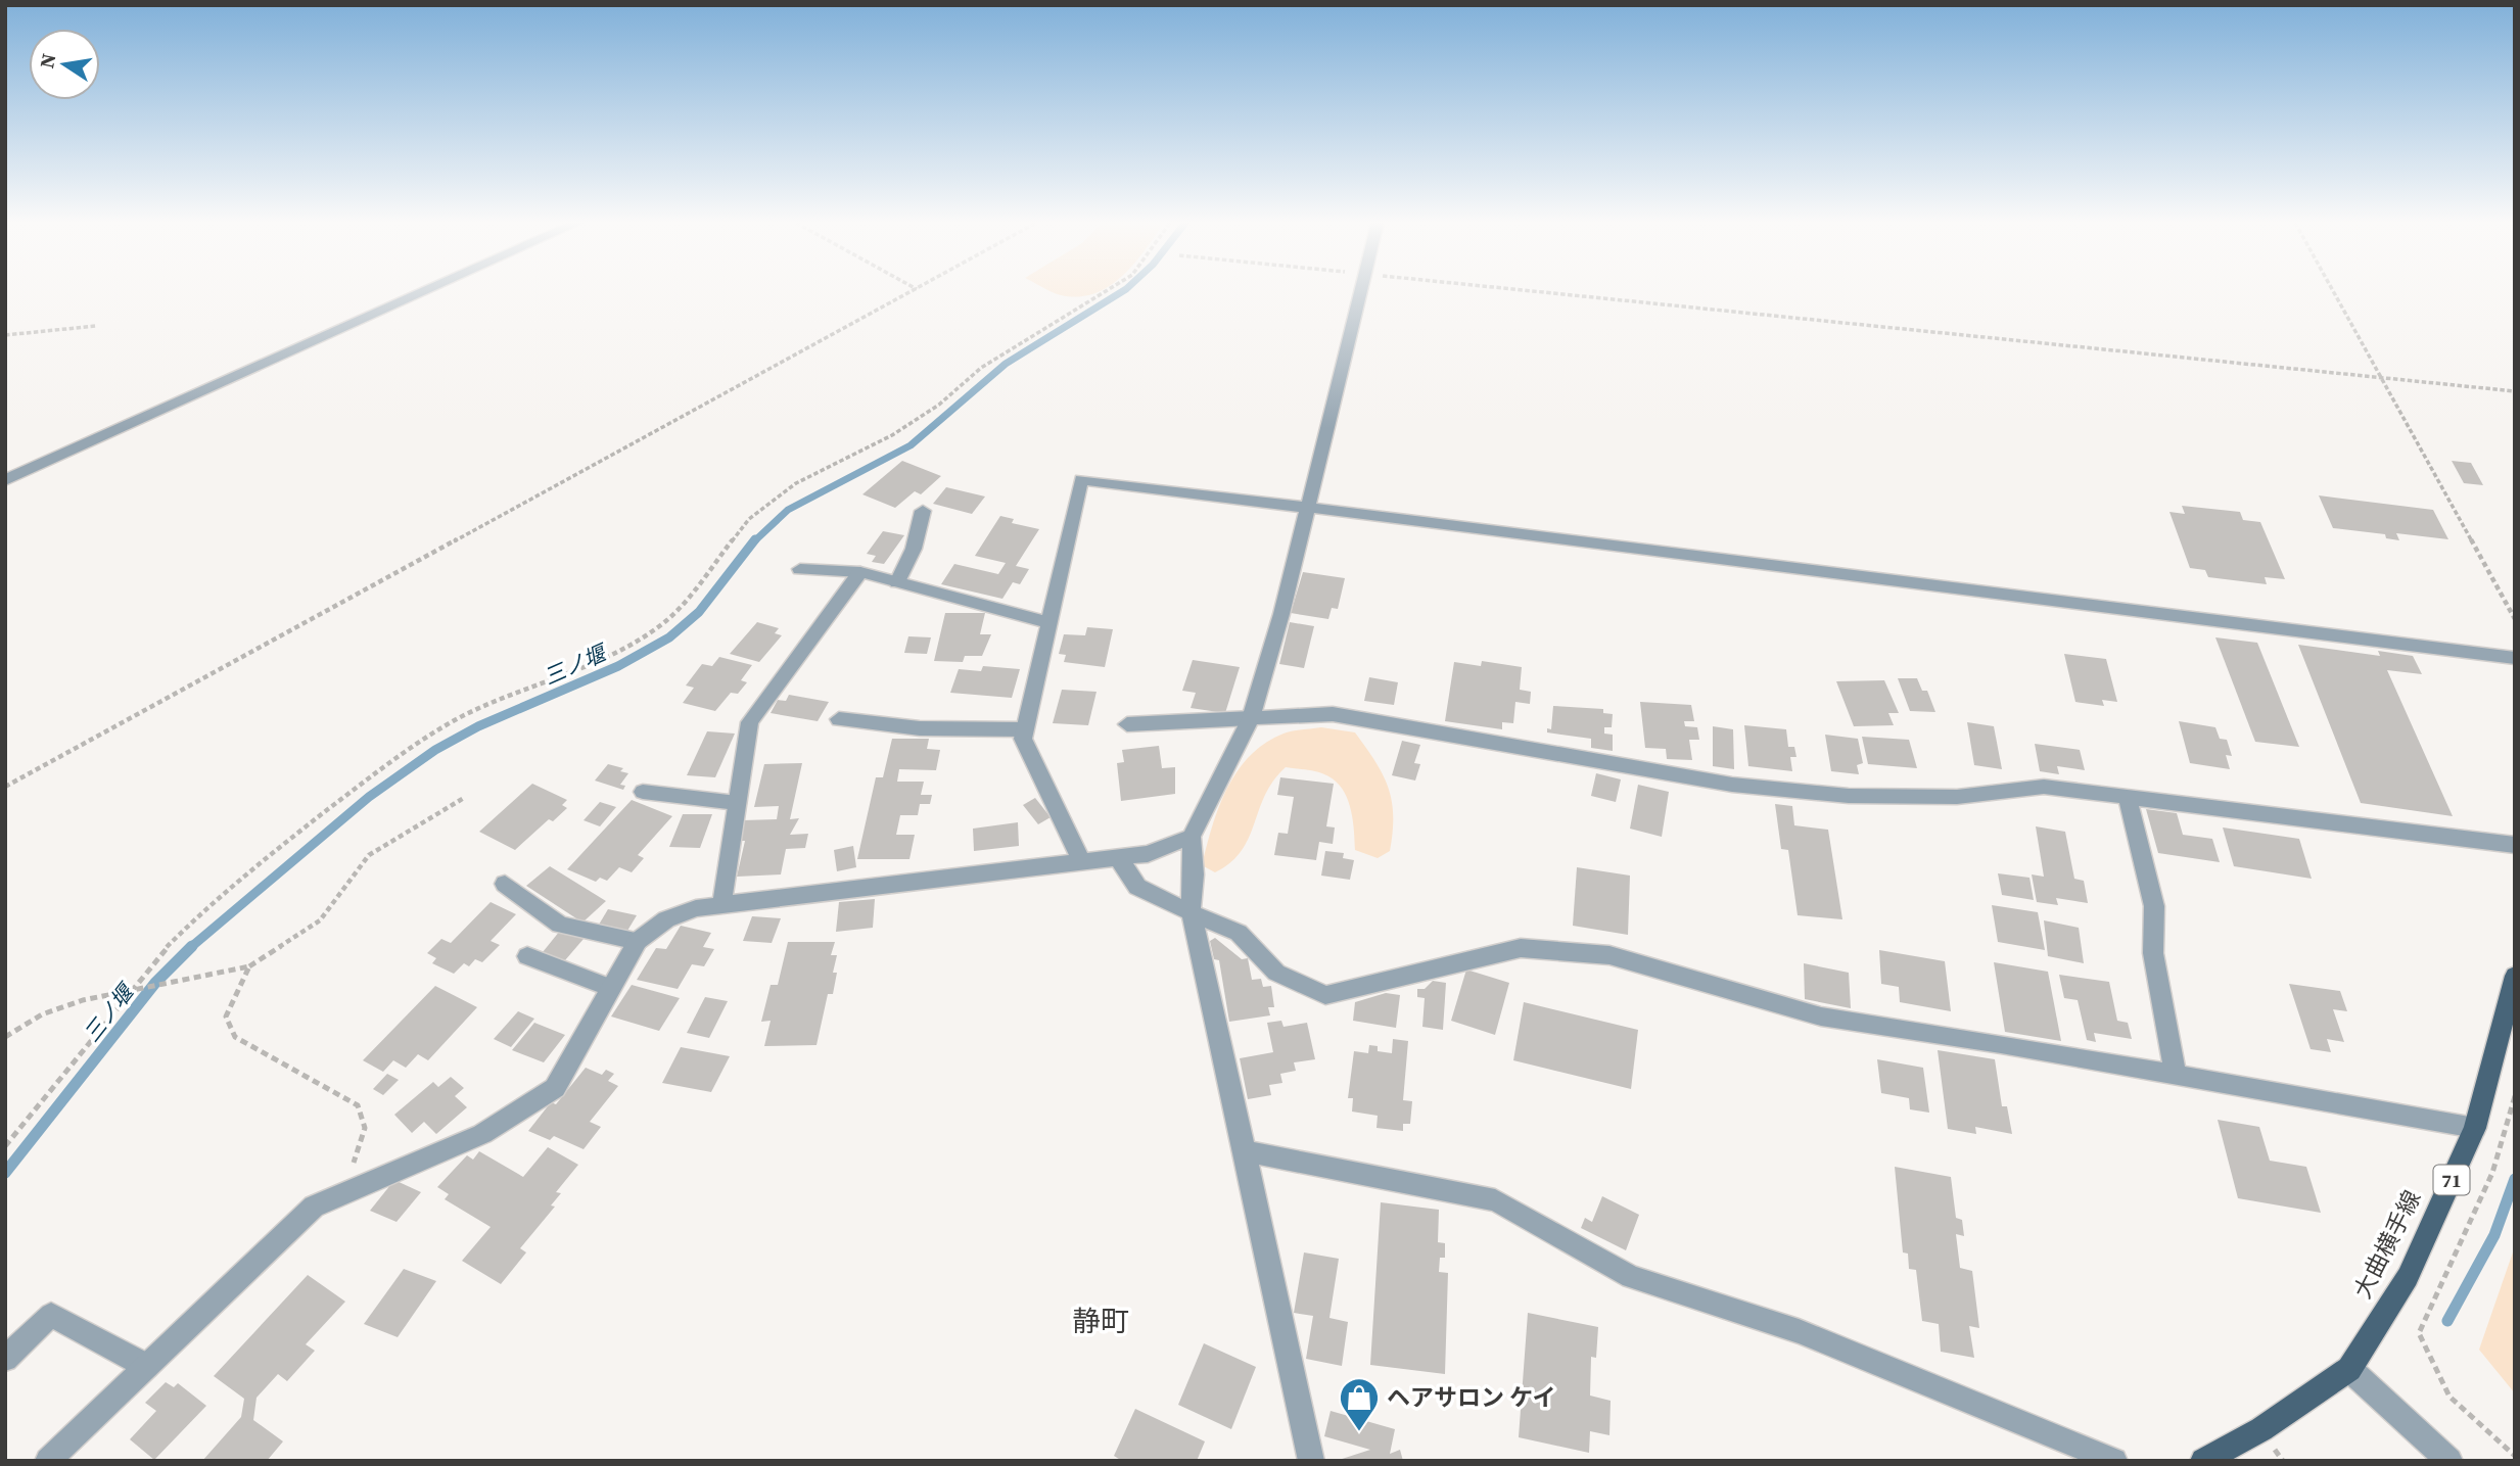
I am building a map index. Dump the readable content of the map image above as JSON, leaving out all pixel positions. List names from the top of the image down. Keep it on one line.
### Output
{"streets":{"main road":["71","大曲横手線"]},"districts":["静町"],"water":["三ノ堰"],"places":{"shop":["ヘアサロン ケイ"]},"north":"left"}
